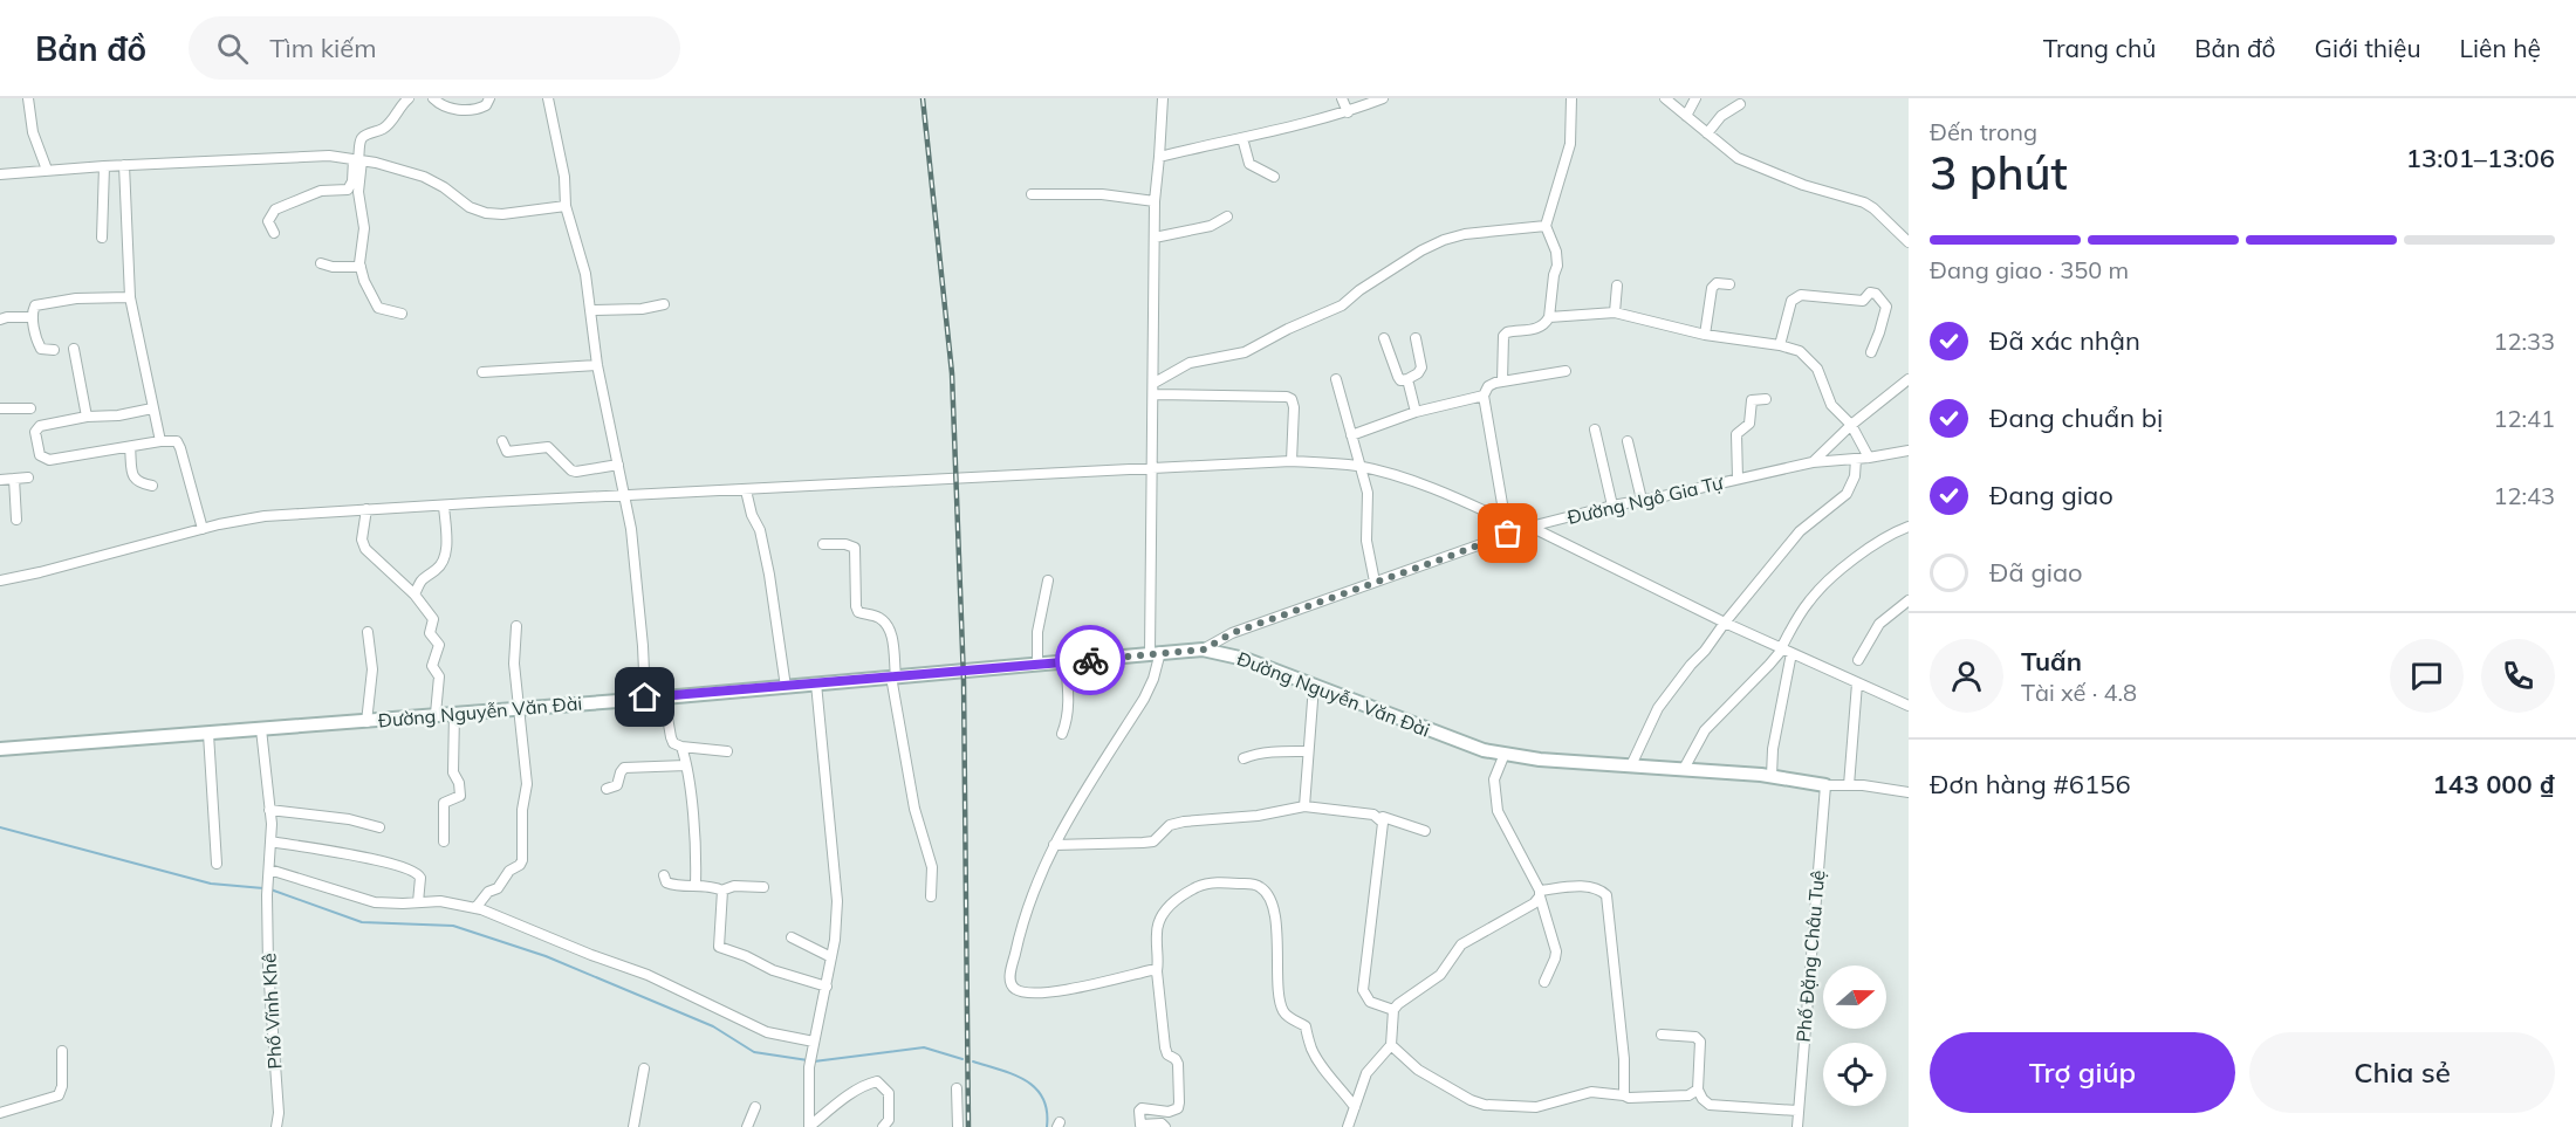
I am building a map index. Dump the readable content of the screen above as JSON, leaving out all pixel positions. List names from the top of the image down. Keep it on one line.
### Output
{"streets":{"street":["Đường Ngô Gia Tự","Đường Nguyễn Văn Đài","Phố Đặng Châu Tuệ","Phố Vĩnh Khê"]},"crossings":[["Đường Ngô Gia Tự","Đường Nguyễn Văn Đài"],["Đường Nguyễn Văn Đài","Phố Đặng Châu Tuệ"]],"north":"right","page":{"header":"Bản đồ","search":"Tìm kiếm","nav":["Trang chủ","Bản đồ","Giới thiệu","Liên hệ"],"heading":["3 phút","Đến trong","13:01–13:06"],"panel":["Tuấn","Tài xế · 4.8","Đơn hàng #6156","143 000 ₫"],"bar":"Đang giao · 350 m","list":[["Đã xác nhận","12:33"],["Đang chuẩn bị","12:41"],["Đang giao","12:43"],"Đã giao"],"buttons":["Trợ giúp","Chia sẻ"]}}
